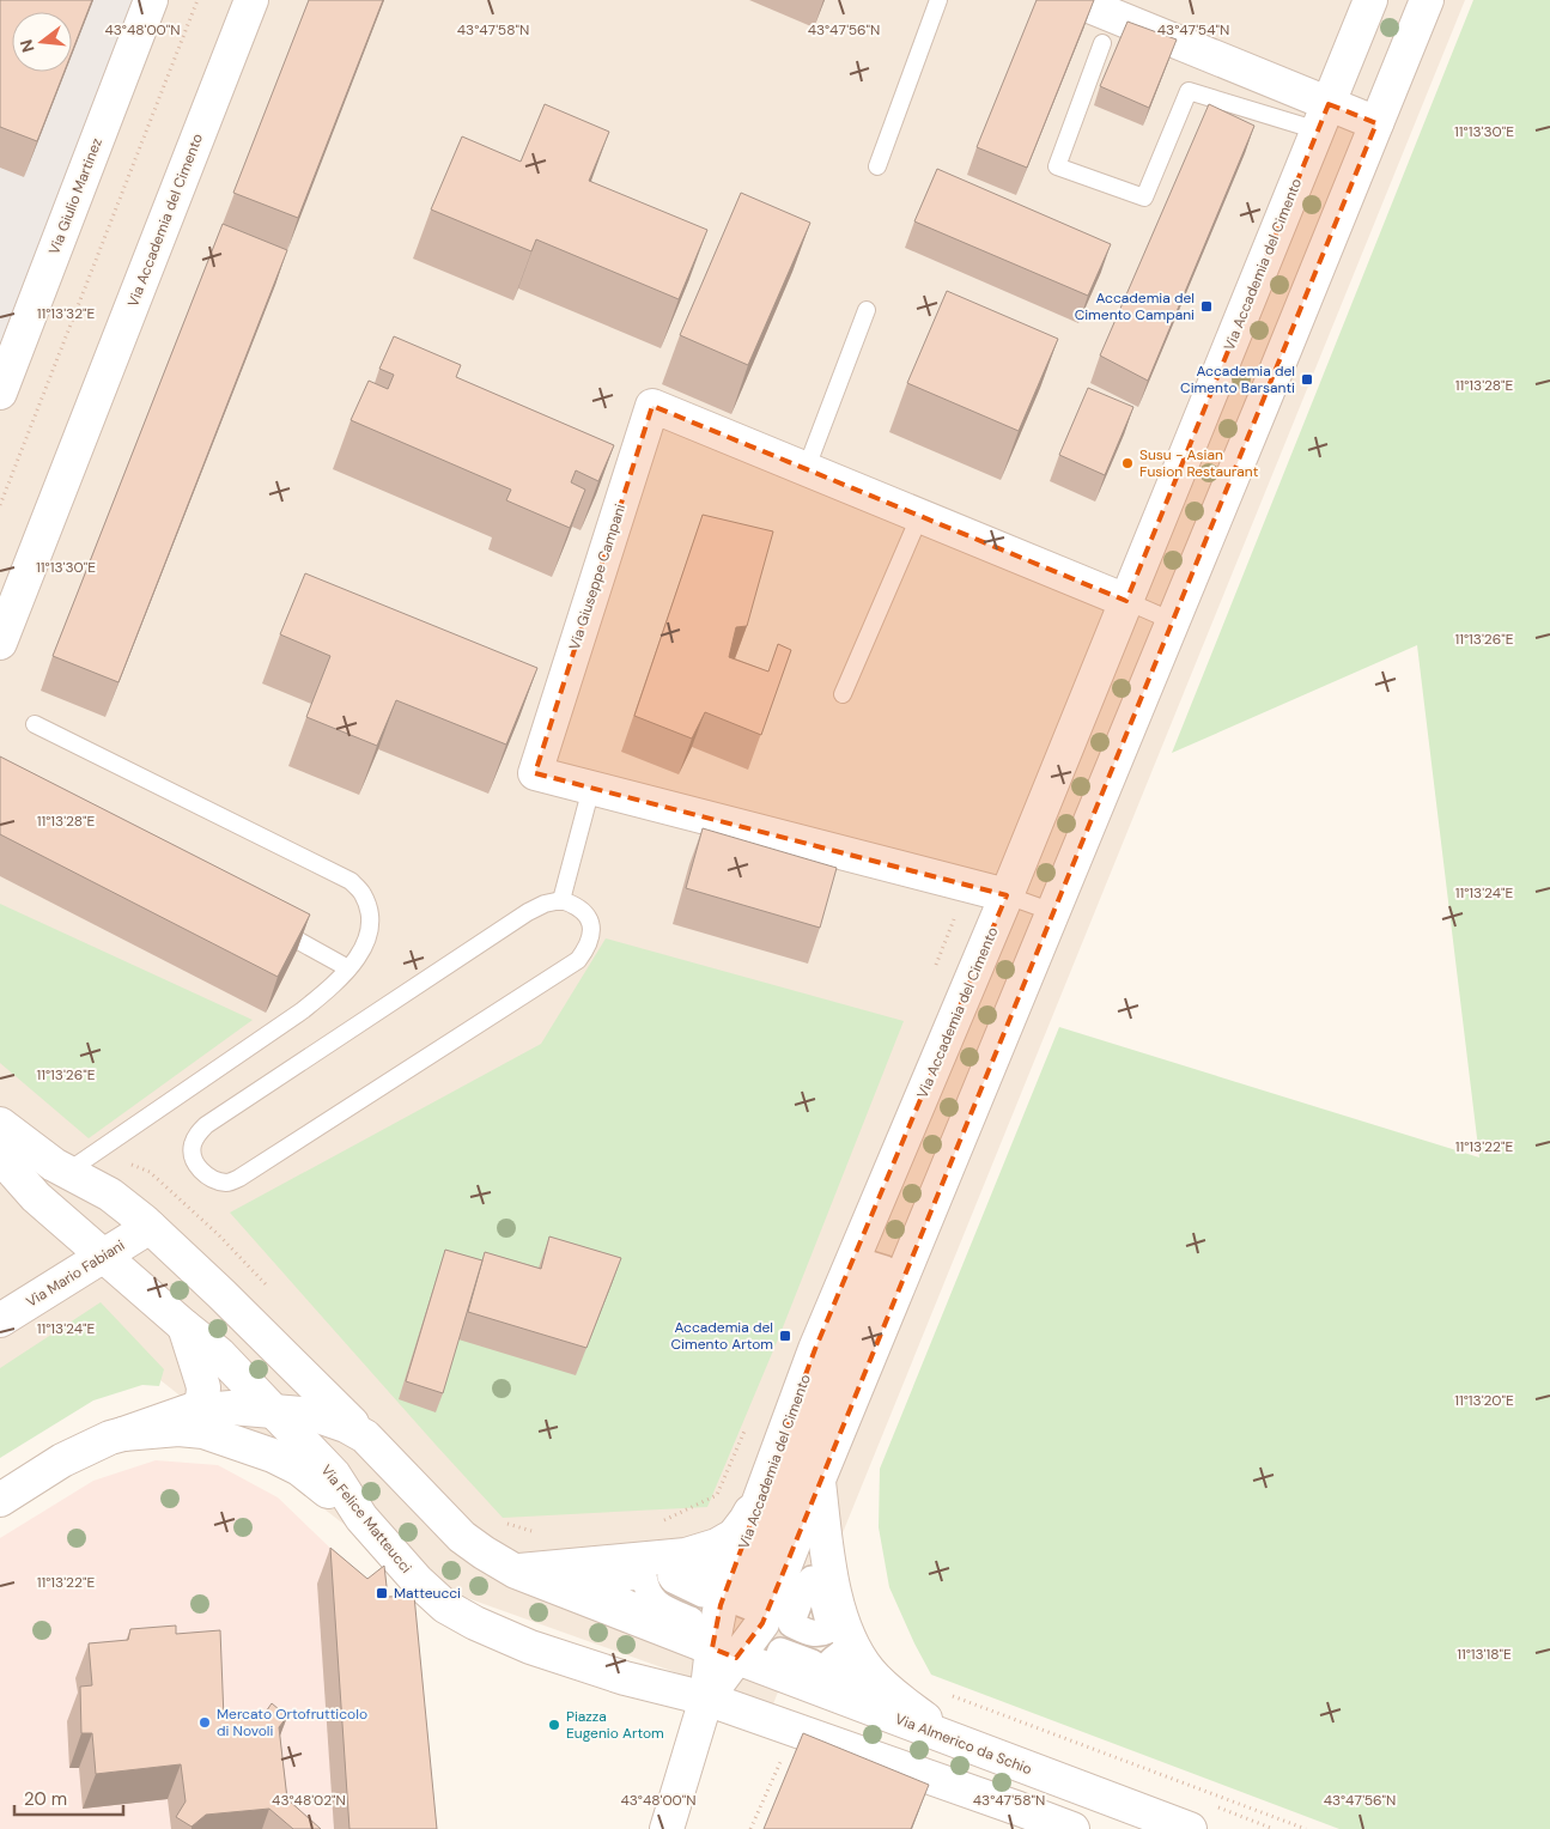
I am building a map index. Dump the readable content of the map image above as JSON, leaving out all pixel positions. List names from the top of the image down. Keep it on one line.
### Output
{"streets":{"street":["Via Giulio Martinez","Via Accademia del Cimento","Via Giuseppe Campani","Via Mario Fabiani","Via Felice Matteucci","Via Almerico da Schio"]},"crossings":[["Via Accademia del Cimento","Via Giuseppe Campani"],["Via Accademia del Cimento","Via Felice Matteucci"],["Via Accademia del Cimento","Via Almerico da Schio"],["Via Mario Fabiani","Via Felice Matteucci"]],"places":{"transit":["Accademia del Cimento Campani","Accademia del Cimento Barsanti","Accademia del Cimento Artom","Matteucci"],"other":["Susu - Asian Fusion Restaurant","Mercato Ortofrutticolo di Novoli","Piazza Eugenio Artom"]},"scale_bar":"20 m","north":"left","coordinates":["43°48'00\"N","43°47'58\"N","43°47'56\"N","43°47'54\"N","11°13'30\"E","11°13'32\"E","11°13'28\"E","11°13'26\"E","11°13'24\"E","11°13'22\"E","11°13'20\"E","11°13'18\"E","43°48'02\"N"]}
